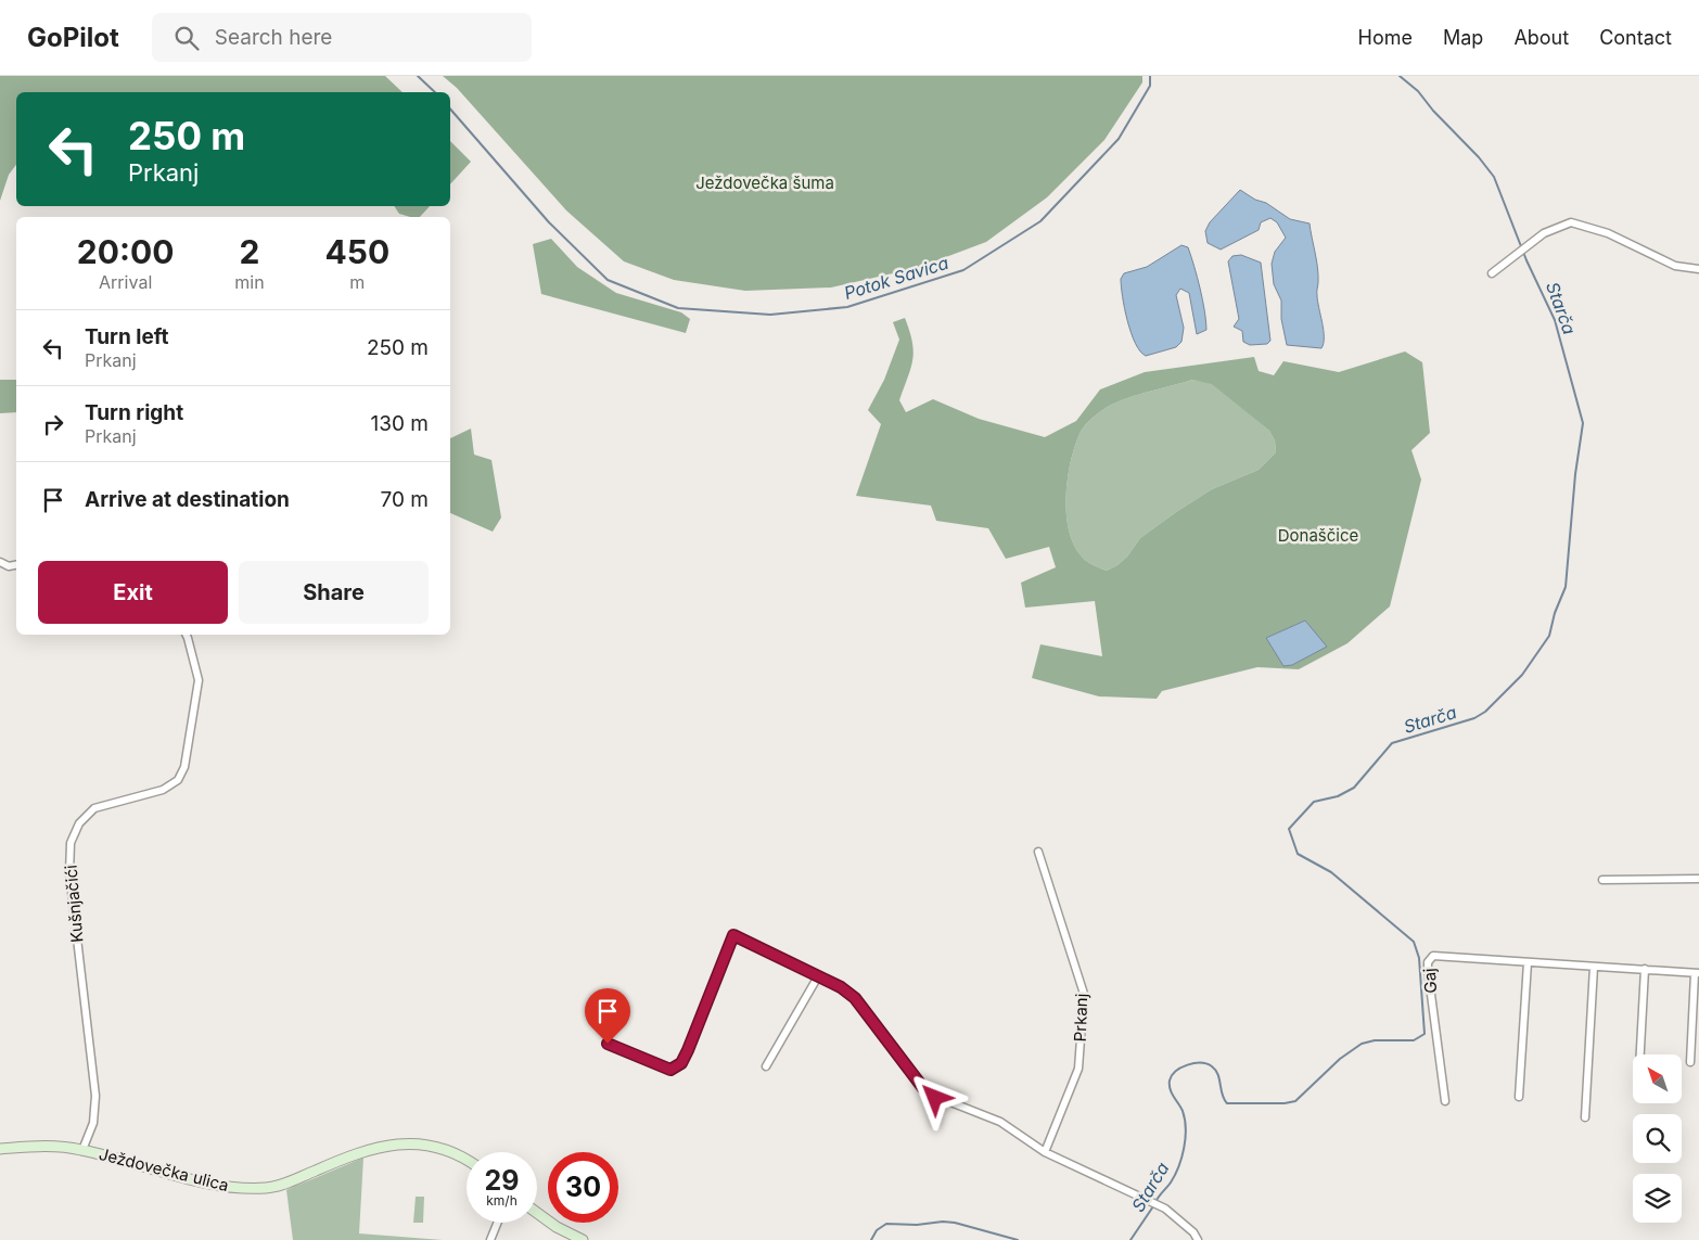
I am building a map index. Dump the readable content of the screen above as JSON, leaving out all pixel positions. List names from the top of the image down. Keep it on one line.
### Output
{"streets":{"main road":["Ježdovečka ulica"],"street":["Kušnjačići","Gaj","Prkanj"]},"crossings":[["Kušnjačići","Ježdovečka ulica"]],"water":["Potok Savica","Starča"],"parks":["Ježdovečka šuma","Donaščice"],"north":"top left","page":{"header":"GoPilot","search":"Search here","nav":["Home","Map","About","Contact"],"turn":["250 m","Prkanj"],"eta":["20:00","Arrival","2","min","450","m"],"list":[{"name":"Turn left","note":"Prkanj","value":"250 m"},{"name":"Turn right","note":"Prkanj","value":"130 m"},{"name":"Arrive at destination","value":"70 m"}],"buttons":["Exit","Share"],"speed":"29 km/h","limit":"30"}}
